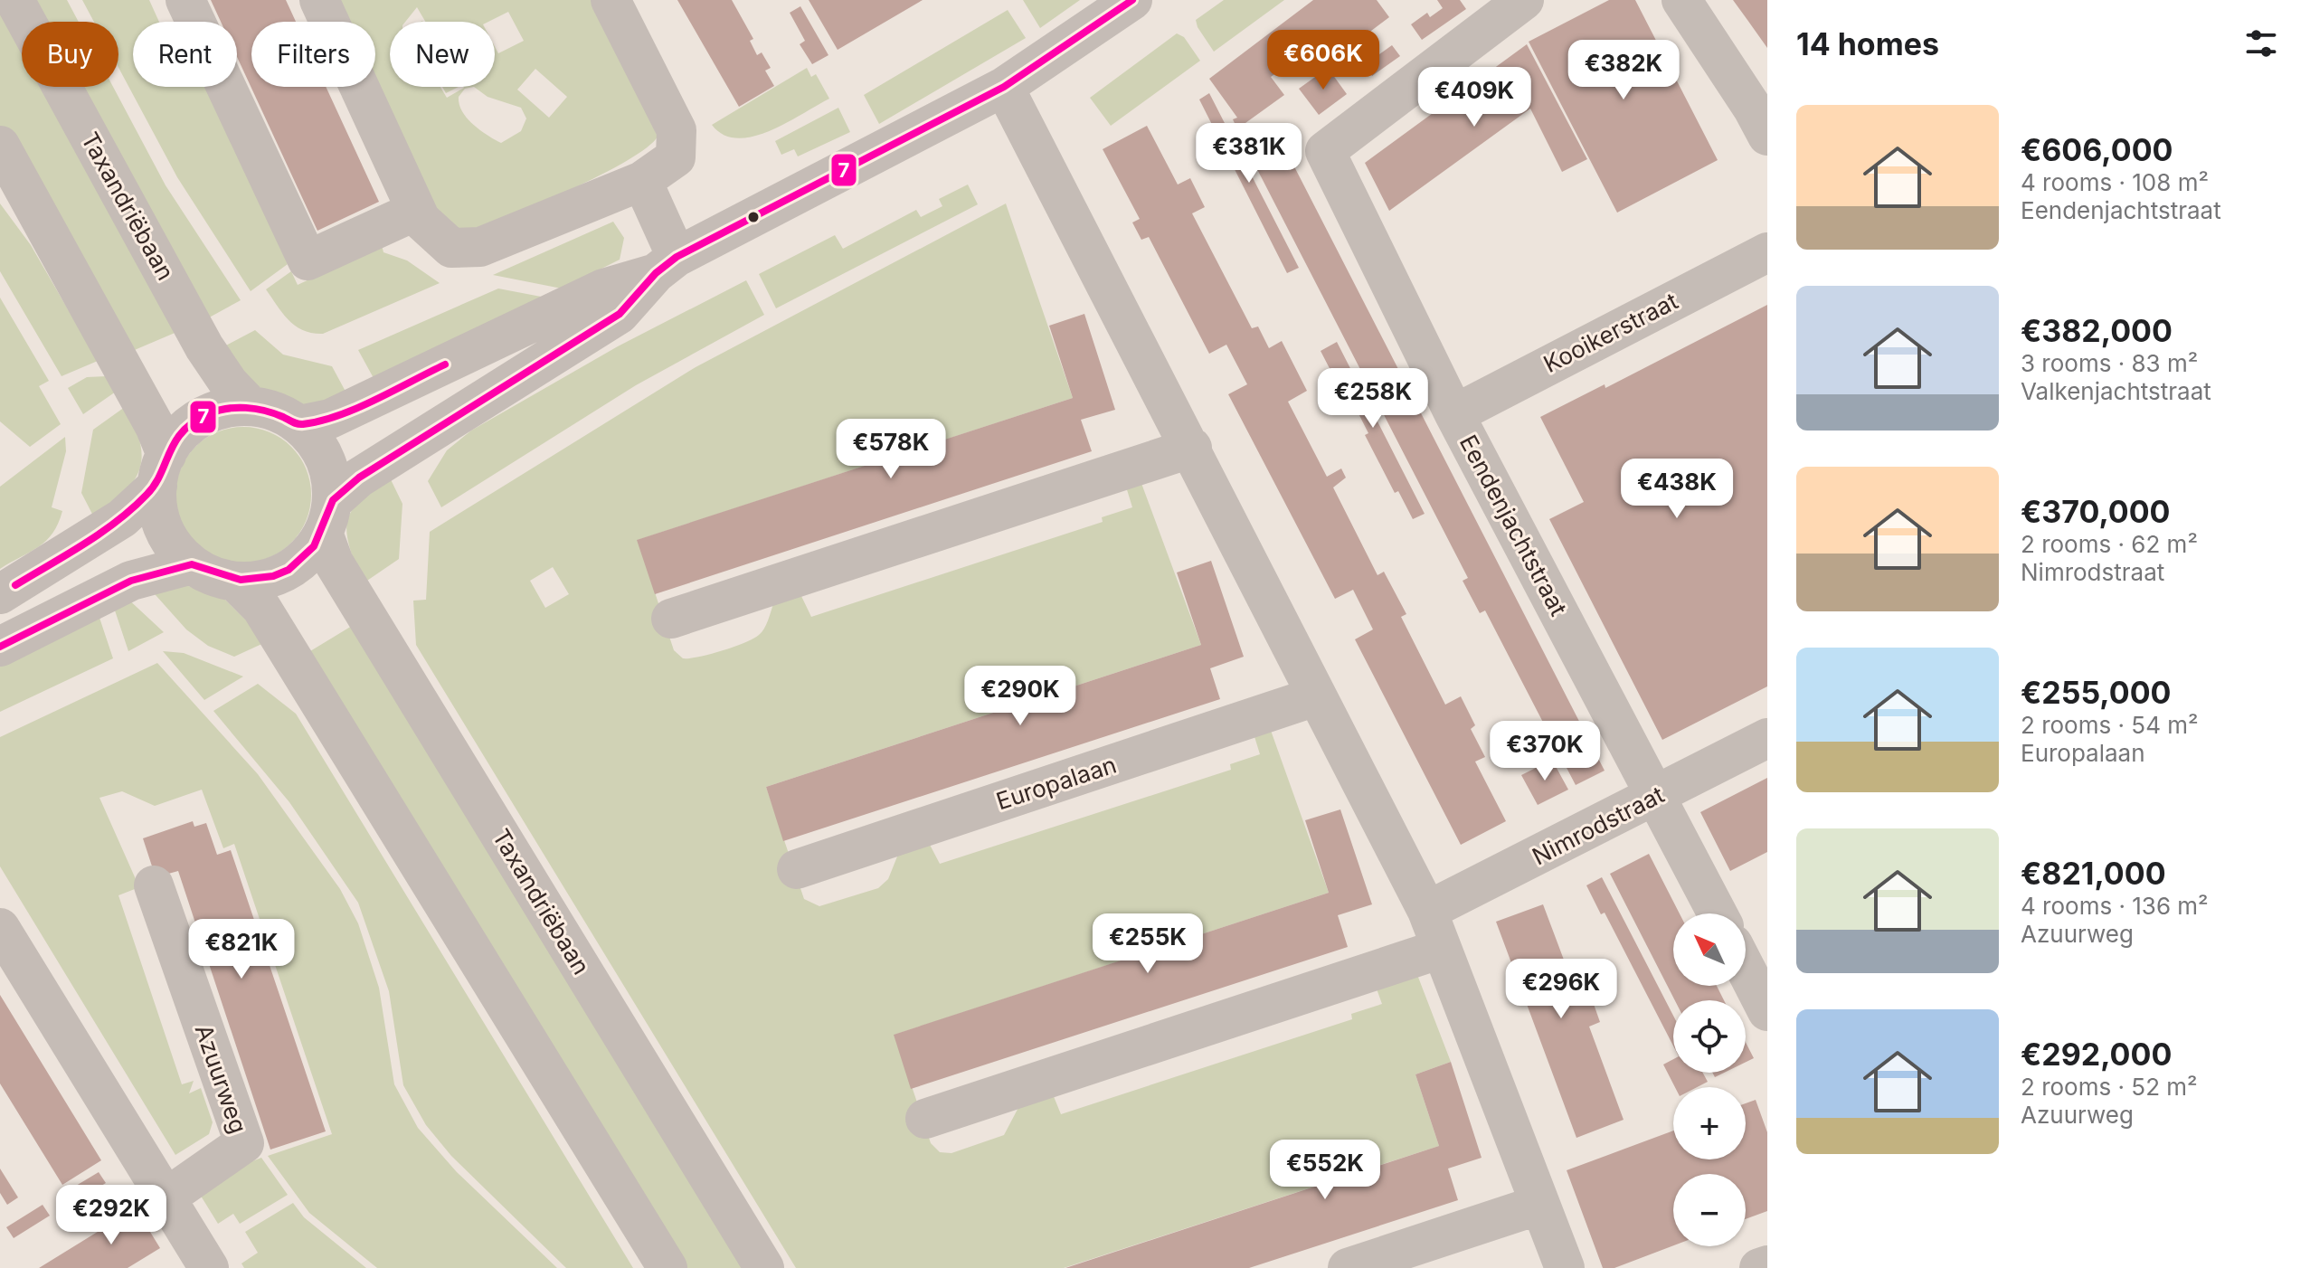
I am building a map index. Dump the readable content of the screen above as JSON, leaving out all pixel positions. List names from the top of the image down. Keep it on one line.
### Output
{"streets":{"street":["Taxandriëbaan","Kooikerstraat","Eendenjachtstraat","Europalaan","Nimrodstraat","Azuurweg"]},"crossings":[["Kooikerstraat","Eendenjachtstraat"],["Eendenjachtstraat","Nimrodstraat"]],"lines":["transit line 7"],"north":"top left","page":{"heading":"14 homes","chip":["Buy","Rent","Filters","New"],"price":["€606K","€382K","€409K","€381K","€258K","€578K","€438K","€290K","€370K","€255K","€821K","€296K","€552K","€292K"],"list":[{"name":"€606,000","note":"4 rooms · 108 m² · Eendenjachtstraat"},{"name":"€382,000","note":"3 rooms · 83 m² · Valkenjachtstraat"},{"name":"€370,000","note":"2 rooms · 62 m² · Nimrodstraat"},{"name":"€255,000","note":"2 rooms · 54 m² · Europalaan"},{"name":"€821,000","note":"4 rooms · 136 m² · Azuurweg"},{"name":"€292,000","note":"2 rooms · 52 m² · Azuurweg"}],"map_buttons":["+","−"]}}
